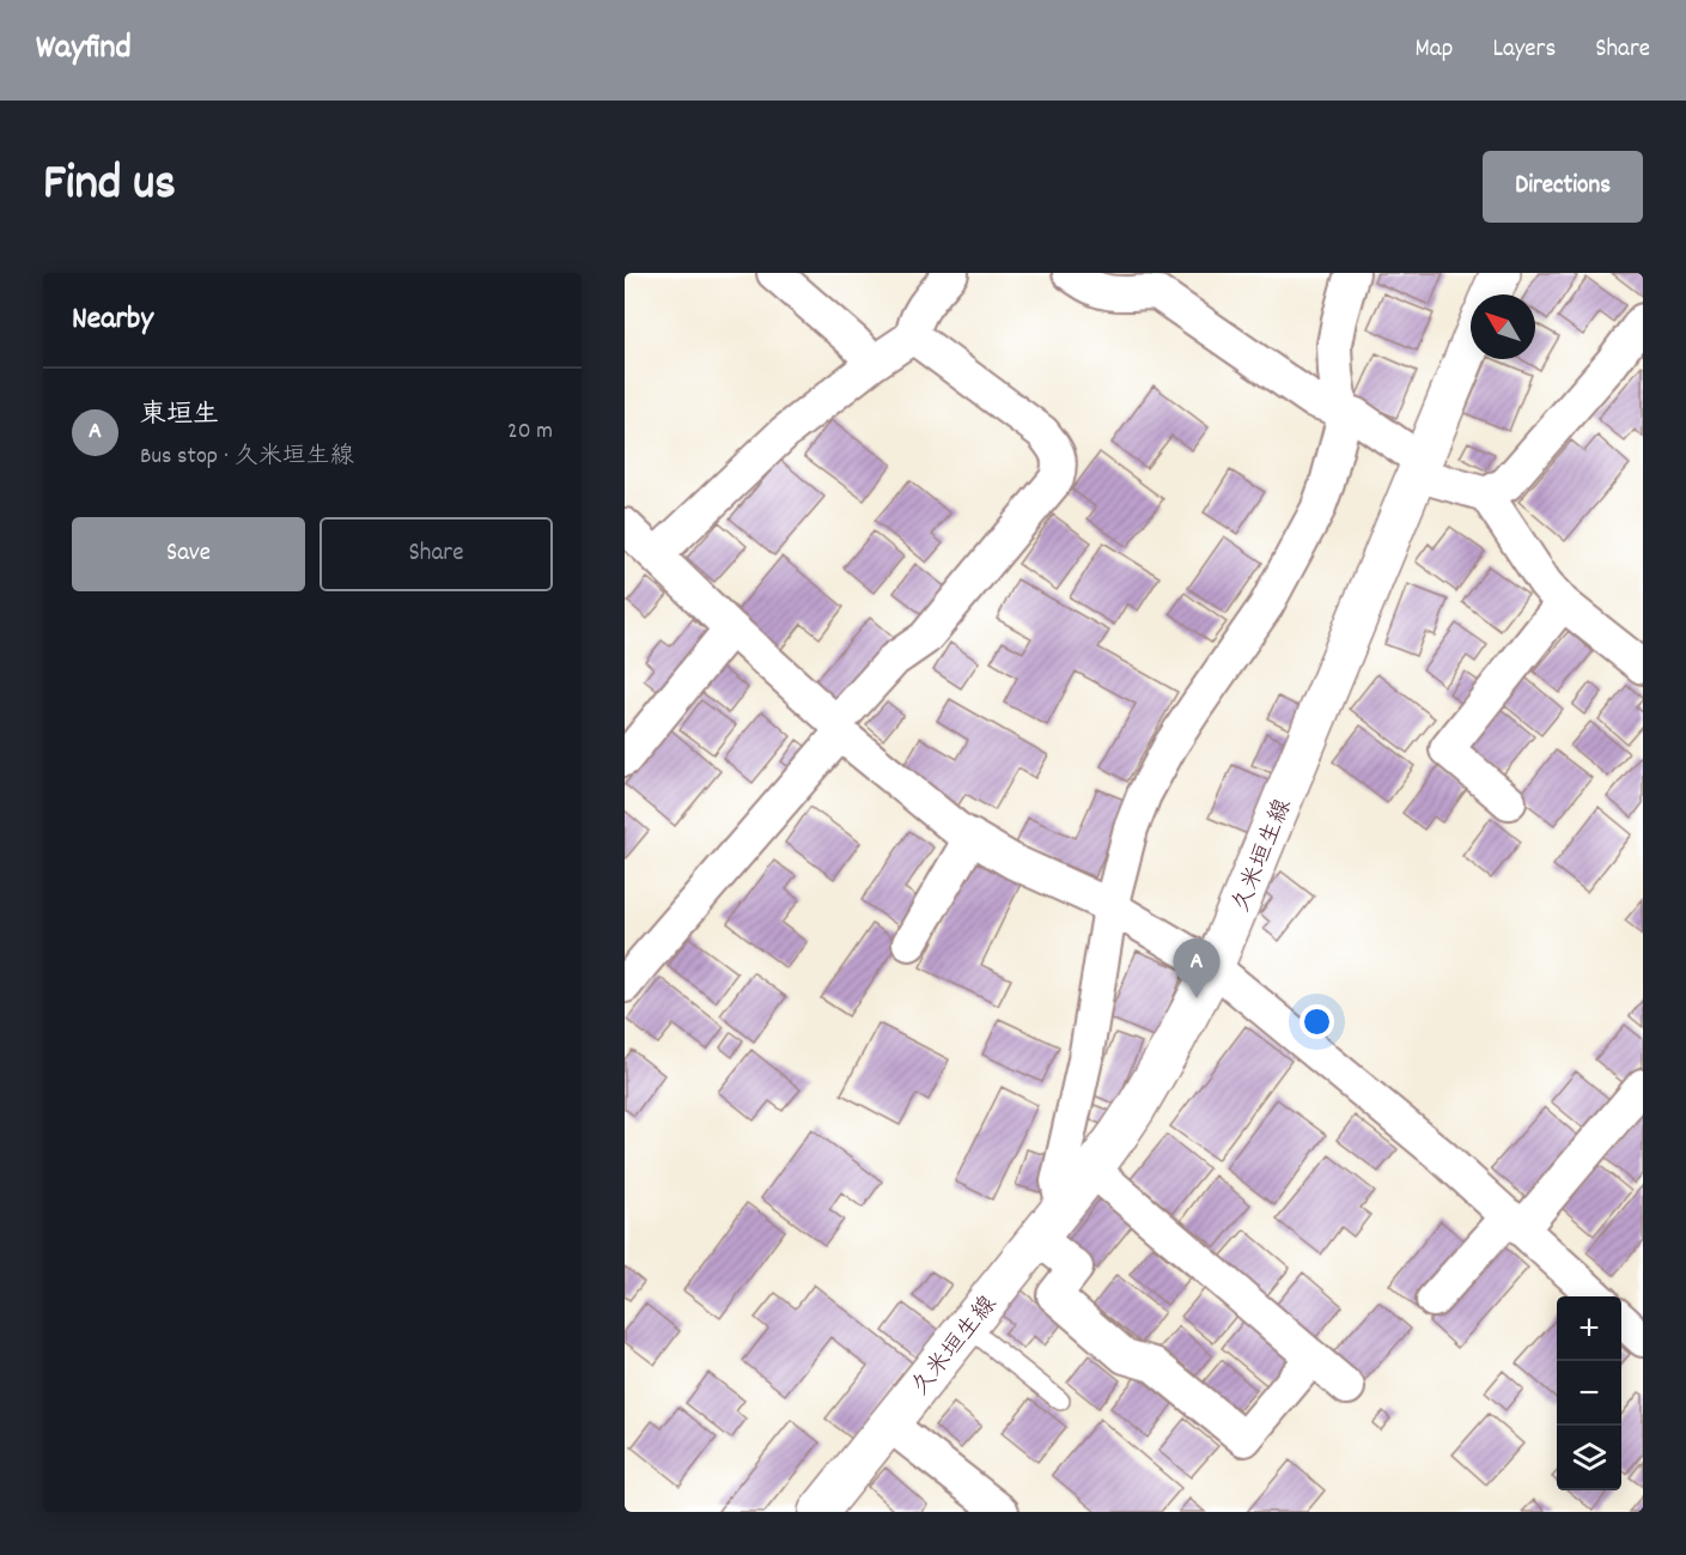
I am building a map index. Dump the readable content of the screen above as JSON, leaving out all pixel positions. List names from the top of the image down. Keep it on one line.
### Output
{"streets":{"main road":["久米垣生線"]},"north":"top left","page":{"header":"Wayfind","nav":["Map","Layers","Share"],"title":"Find us","buttons":["Directions",["Save","Share"]],"heading":"Nearby","list":[{"mark":"A","name":"東垣生","note":"Bus stop · 久米垣生線","value":"20 m"}],"pins":"A","map_buttons":["+","−"]}}
